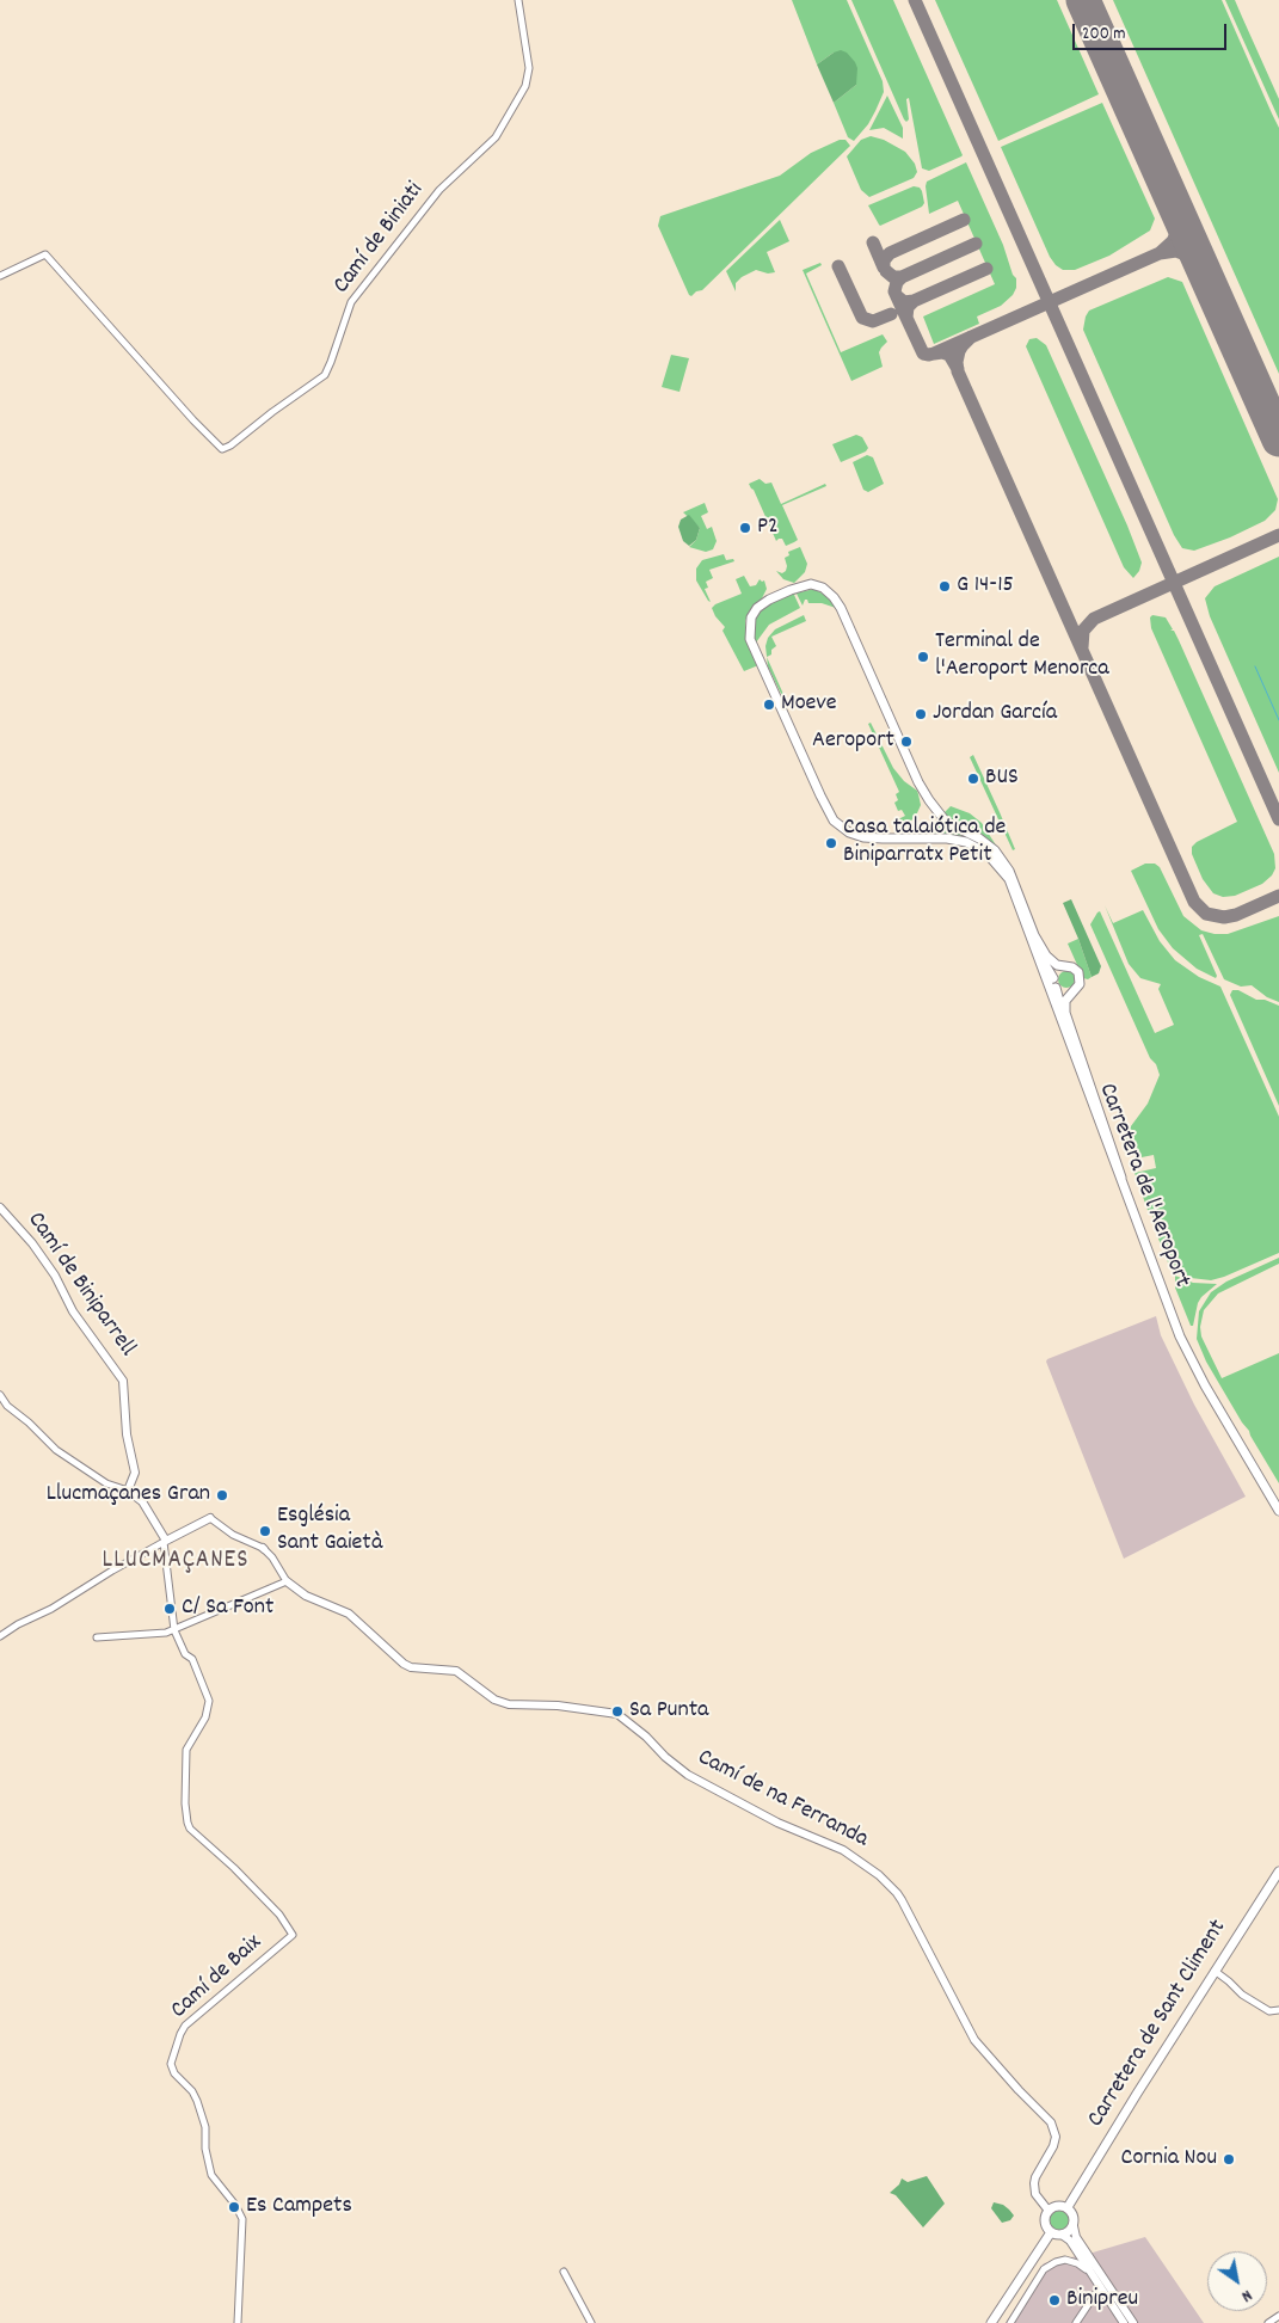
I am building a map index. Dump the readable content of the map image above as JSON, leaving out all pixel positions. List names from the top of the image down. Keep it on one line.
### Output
{"streets":{"main road":["Carretera de l'Aeroport","Carretera de Sant Climent"],"street":["Camí de Biniati","Camí de Biniparrell","Camí de na Ferranda","Camí de Baix"]},"crossings":[["Camí de na Ferranda","Carretera de Sant Climent"]],"districts":["LLUCMAÇANES"],"places":["P2","G 14-15","Terminal de l'Aeroport Menorca","Moeve","Jordan García","Aeroport","BUS","Casa talaiótica de Biniparratx Petit","Llucmaçanes Gran","Església Sant Gaietà","C/ Sa Font","Sa Punta","Cornia Nou","Es Campets","Binipreu"],"scale_bar":"200 m","north":"bottom right"}
